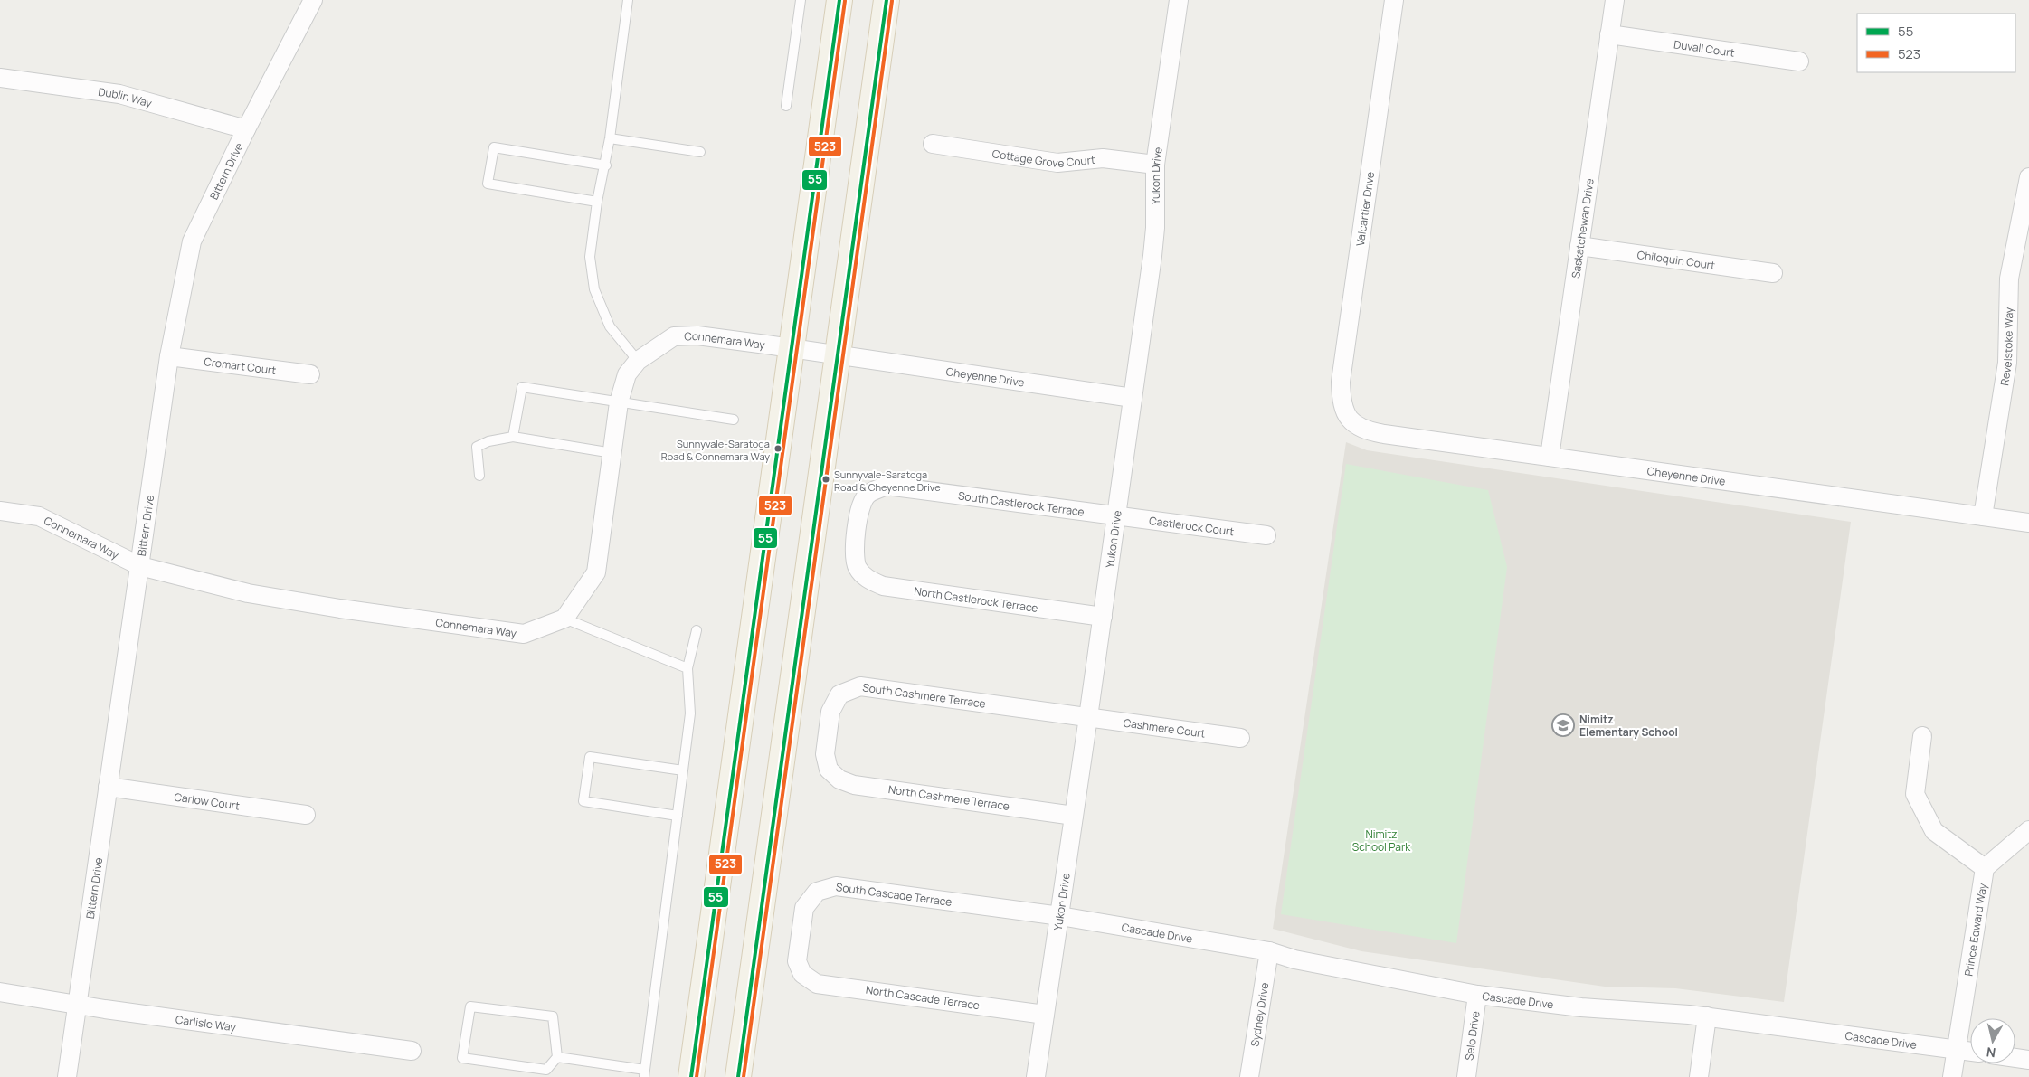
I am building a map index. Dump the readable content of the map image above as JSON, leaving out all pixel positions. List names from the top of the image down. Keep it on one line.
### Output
{"streets":{"street":["Duvall Court","Dublin Way","Cottage Grove Court","Bittern Drive","Yukon Drive","Valcartier Drive","Saskatchewan Drive","Chiloquin Court","Connemara Way","Revelstoke Way","Cromart Court","Cheyenne Drive","South Castlerock Terrace","Castlerock Court","North Castlerock Terrace","South Cashmere Terrace","Cashmere Court","North Cashmere Terrace","Carlow Court","South Cascade Terrace","Prince Edward Way","Cascade Drive","North Cascade Terrace","Sydney Drive","Carlisle Way","Selo Drive"]},"crossings":[["Duvall Court","Saskatchewan Drive"],["Dublin Way","Bittern Drive"],["Cottage Grove Court","Yukon Drive"],["Bittern Drive","Connemara Way"],["Bittern Drive","Cromart Court"],["Bittern Drive","Carlow Court"],["Bittern Drive","Carlisle Way"],["Yukon Drive","Cheyenne Drive"],["Yukon Drive","South Castlerock Terrace"],["Yukon Drive","Castlerock Court"],["Yukon Drive","North Castlerock Terrace"],["Yukon Drive","South Cashmere Terrace"],["Yukon Drive","Cashmere Court"],["Yukon Drive","North Cashmere Terrace"],["Yukon Drive","South Cascade Terrace"],["Yukon Drive","Cascade Drive"],["Yukon Drive","North Cascade Terrace"],["Valcartier Drive","Cheyenne Drive"],["Saskatchewan Drive","Chiloquin Court"],["Saskatchewan Drive","Cheyenne Drive"],["Connemara Way","Cheyenne Drive"],["Revelstoke Way","Cheyenne Drive"],["South Castlerock Terrace","Castlerock Court"],["South Castlerock Terrace","North Castlerock Terrace"],["South Cashmere Terrace","Cashmere Court"],["South Cashmere Terrace","North Cashmere Terrace"],["South Cascade Terrace","Cascade Drive"],["South Cascade Terrace","North Cascade Terrace"],["Prince Edward Way","Cascade Drive"],["Cascade Drive","Sydney Drive"],["Cascade Drive","Selo Drive"]],"parks":["Nimitz School Park"],"places":{"other":["Sunnyvale-Saratoga Road & Connemara Way","Sunnyvale-Saratoga Road & Cheyenne Drive"],"school or university":["Nimitz Elementary School"]},"lines":["transit line 55","transit line 523"],"legend":["55","523"],"north":"bottom"}
